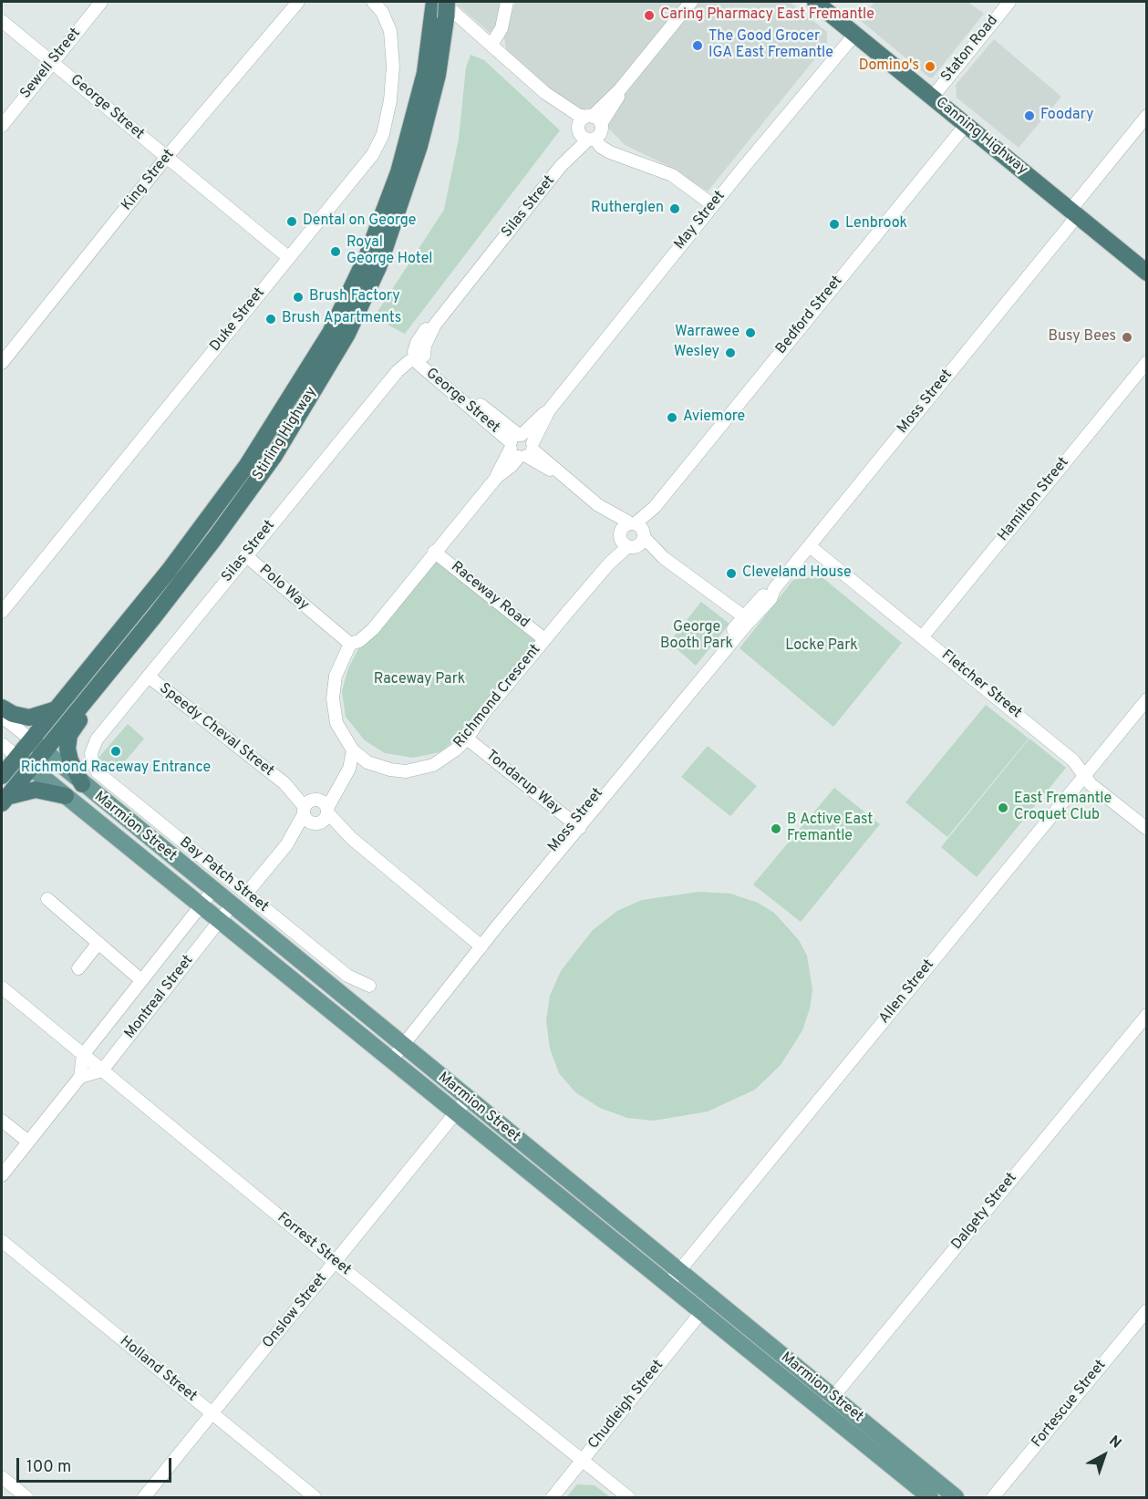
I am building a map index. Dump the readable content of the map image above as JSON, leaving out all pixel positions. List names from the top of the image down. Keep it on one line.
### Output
{"streets":{"highway":["Canning Highway","Stirling Highway"],"main road":["Marmion Street"],"street":["Staton Road","Sewell Street","George Street","King Street","Silas Street","May Street","Bedford Street","Duke Street","Moss Street","Hamilton Street","Polo Way","Raceway Road","Fletcher Street","Richmond Crescent","Speedy Cheval Street","Tondarup Way","Bay Patch Street","Allen Street","Montreal Street","Dalgety Street","Forrest Street","Onslow Street","Holland Street","Fortescue Street","Chudleigh Street"]},"crossings":[["Staton Road","Canning Highway"],["Sewell Street","George Street"],["George Street","King Street"],["George Street","Silas Street"],["George Street","May Street"],["George Street","Bedford Street"],["George Street","Duke Street"],["George Street","Moss Street"],["George Street","Richmond Crescent"],["Canning Highway","May Street"],["Canning Highway","Bedford Street"],["Canning Highway","Moss Street"],["Silas Street","Polo Way"],["Silas Street","Speedy Cheval Street"],["Silas Street","Bay Patch Street"],["Bedford Street","Richmond Crescent"],["Moss Street","Fletcher Street"],["Moss Street","Speedy Cheval Street"],["Moss Street","Tondarup Way"],["Moss Street","Marmion Street"],["Stirling Highway","Marmion Street"],["Hamilton Street","Fletcher Street"],["Raceway Road","Richmond Crescent"],["Fletcher Street","Allen Street"],["Richmond Crescent","Tondarup Way"],["Marmion Street","Allen Street"],["Marmion Street","Montreal Street"],["Marmion Street","Dalgety Street"],["Marmion Street","Onslow Street"],["Marmion Street","Chudleigh Street"],["Montreal Street","Forrest Street"],["Forrest Street","Onslow Street"],["Forrest Street","Chudleigh Street"],["Onslow Street","Holland Street"]],"parks":["George Booth Park","Locke Park","Raceway Park"],"places":["Caring Pharmacy East Fremantle","The Good Grocer IGA East Fremantle","Domino's","Foodary","Rutherglen","Dental on George","Lenbrook","Royal George Hotel","Brush Factory","Brush Apartments","Warrawee","Busy Bees","Wesley","Aviemore","Cleveland House","Richmond Raceway Entrance","East Fremantle Croquet Club","B Active East Fremantle"],"scale_bar":"100 m","north":"top right"}
